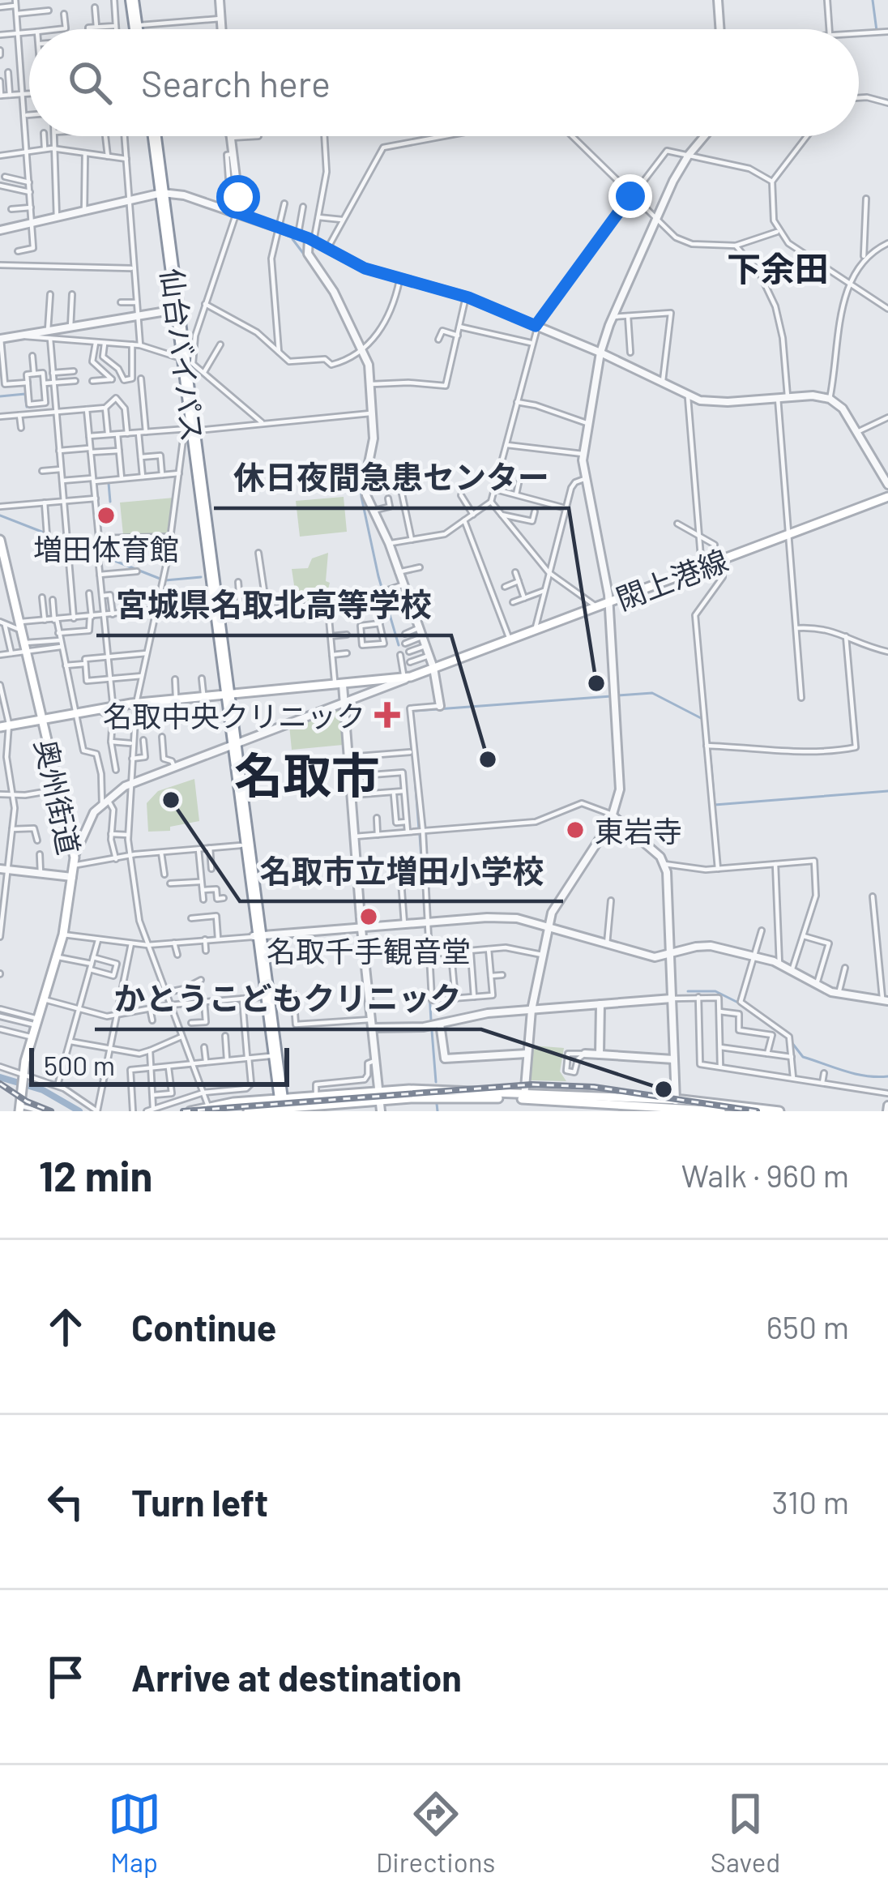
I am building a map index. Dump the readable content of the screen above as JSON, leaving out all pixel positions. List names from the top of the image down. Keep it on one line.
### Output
{"streets":{"highway":["仙台バイパス"],"main road":["閖上港線","奥州街道"]},"crossings":[["仙台バイパス","閖上港線"],["閖上港線","奥州街道"]],"districts":["下余田","名取市"],"places":{"other":["増田体育館","休日夜間急患センター","宮城県名取北高等学校","名取市立増田小学校","東岩寺","名取千手観音堂","かとうこどもクリニック"],"health":["名取中央クリニック"]},"scale_bar":"500 m","page":{"search":"Search here","scale":"500 m","heading":["12 min","Walk · 960 m"],"list":[["Continue","650 m"],["Turn left","310 m"],"Arrive at destination"],"nav":["Map","Directions","Saved"]}}
